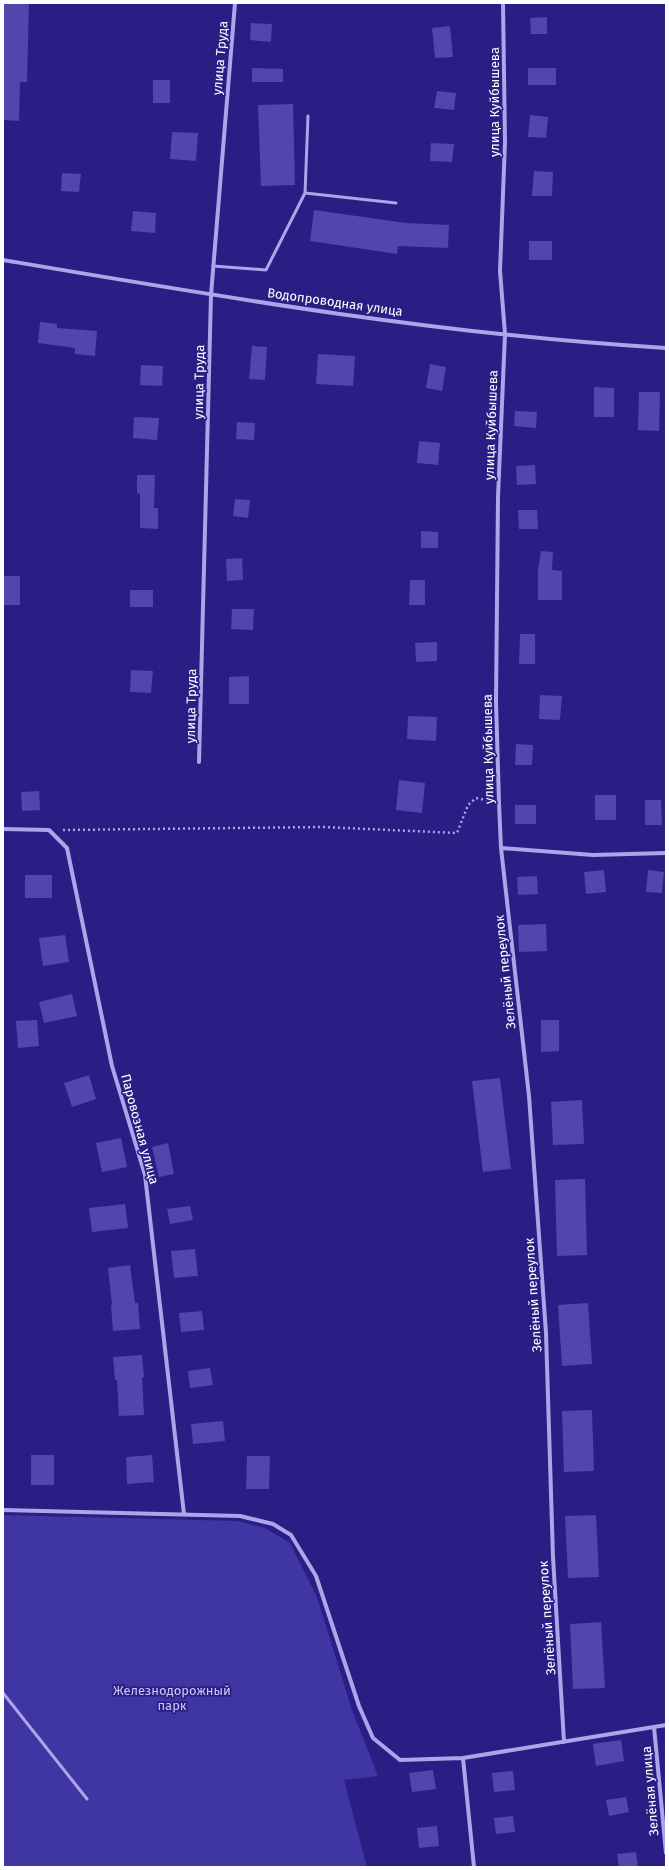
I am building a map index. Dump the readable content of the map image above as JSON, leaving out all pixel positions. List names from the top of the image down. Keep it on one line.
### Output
{"streets":{"street":["улица Труда","улица Куйбышева","Водопроводная улица","Зелёный переулок","Паровозная улица","Зелёная улица"]},"crossings":[["улица Труда","Водопроводная улица"],["улица Куйбышева","Водопроводная улица"],["улица Куйбышева","Зелёный переулок"]],"parks":["Железнодорожный парк"]}
